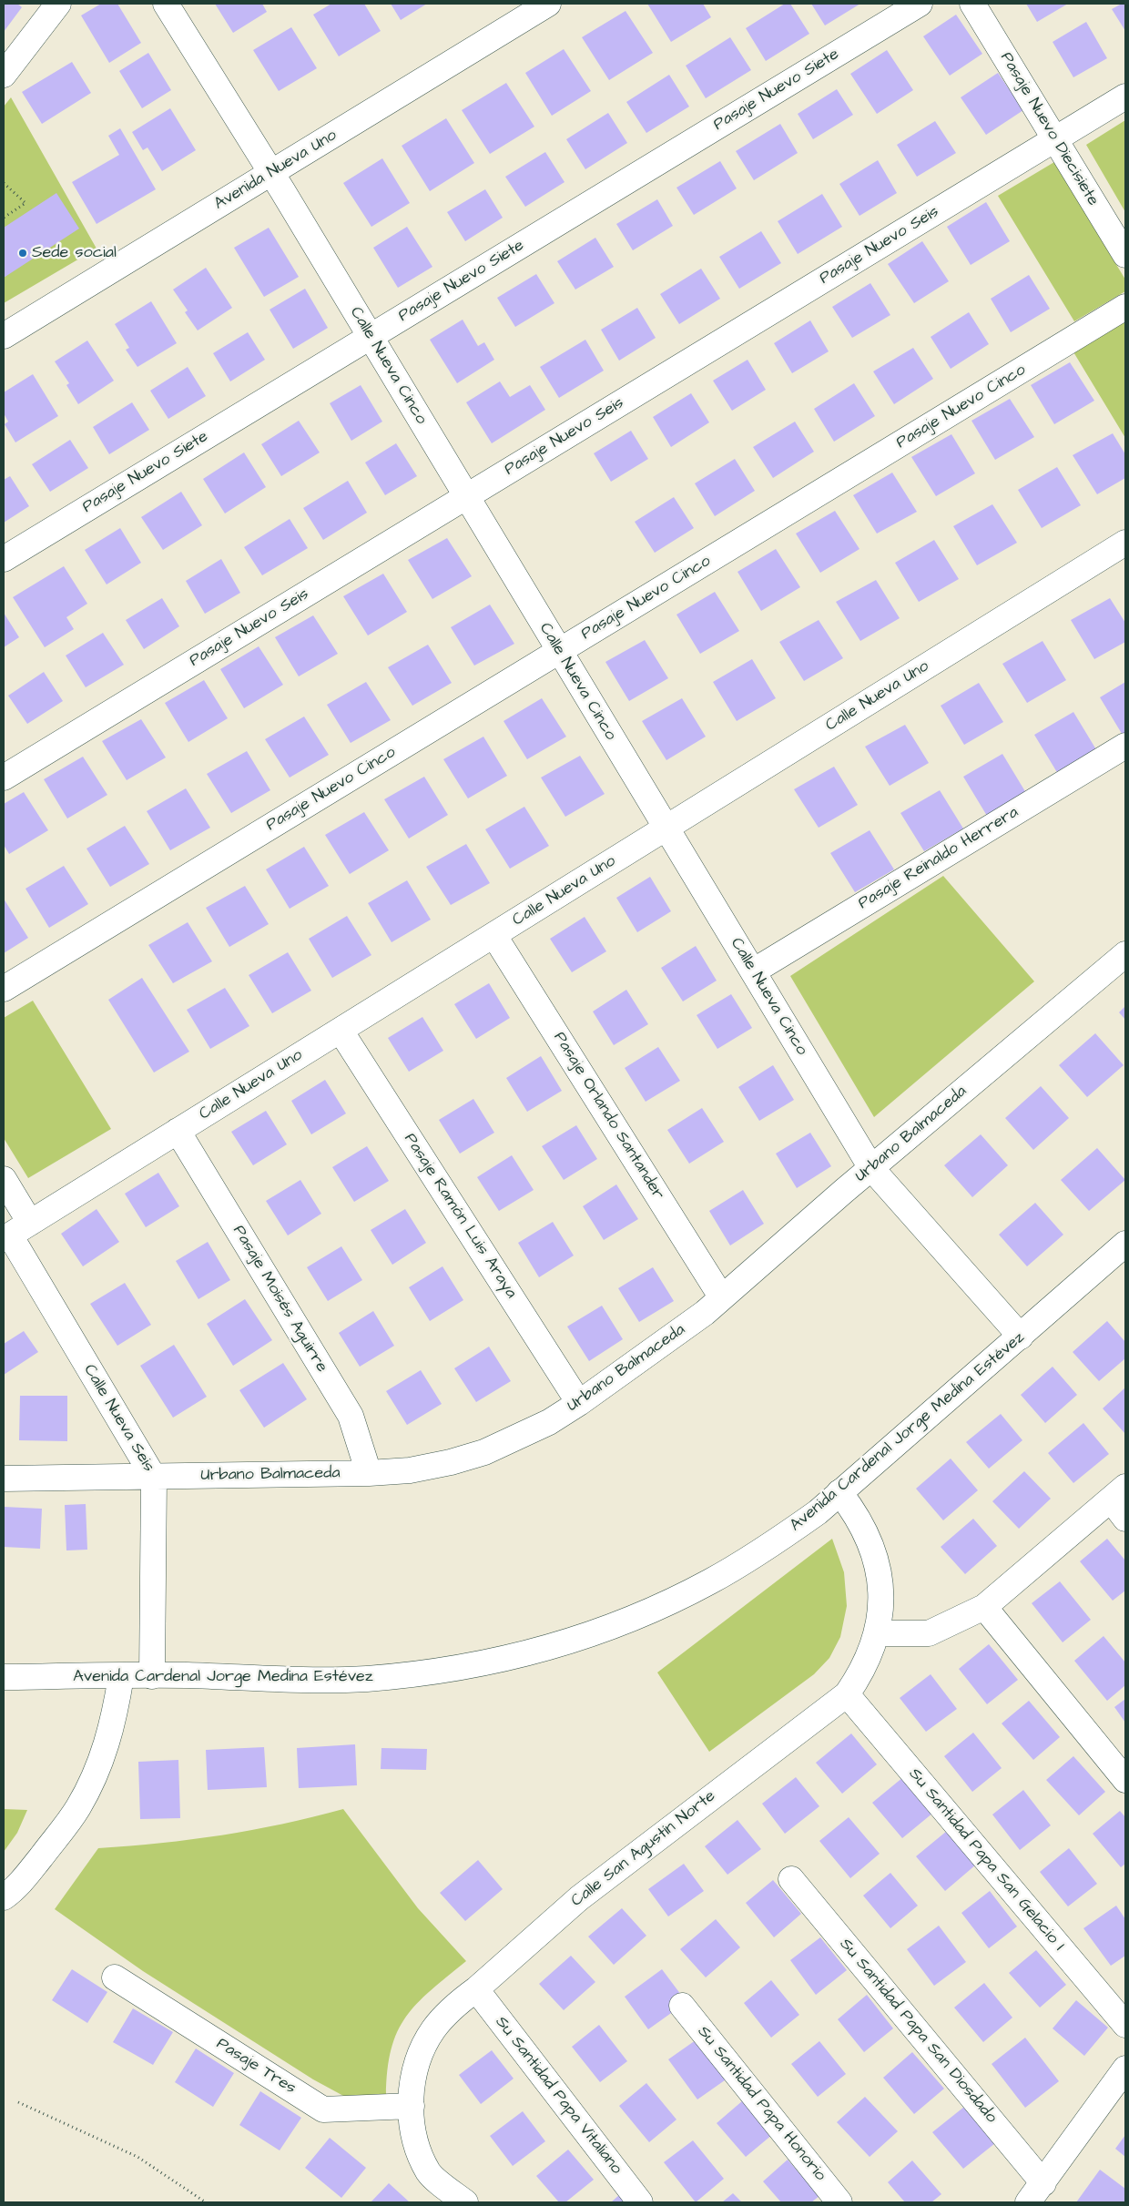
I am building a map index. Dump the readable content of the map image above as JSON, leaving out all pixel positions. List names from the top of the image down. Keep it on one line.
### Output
{"streets":{"street":["Pasaje Nuevo Siete","Pasaje Nuevo Diecisiete","Avenida Nueva Uno","Pasaje Nuevo Seis","Calle Nueva Cinco","Pasaje Nuevo Cinco","Calle Nueva Uno","Pasaje Reinaldo Herrera","Pasaje Orlando Santander","Urbano Balmaceda","Pasaje Ramón Luis Araya","Pasaje Moisés Aguirre","Calle Nueva Seis","Avenida Cardenal Jorge Medina Estévez","Calle San Agustín Norte","Su Santidad Papa San Gelacio I","Su Santidad Papa San Diosdado","Pasaje Tres","Su Santidad Papa Vitaliano","Su Santidad Papa Honorio"]},"crossings":[["Pasaje Nuevo Siete","Calle Nueva Cinco"],["Pasaje Nuevo Diecisiete","Pasaje Nuevo Seis"],["Avenida Nueva Uno","Calle Nueva Cinco"],["Pasaje Nuevo Seis","Calle Nueva Cinco"],["Calle Nueva Cinco","Pasaje Nuevo Cinco"],["Calle Nueva Cinco","Calle Nueva Uno"],["Calle Nueva Cinco","Pasaje Reinaldo Herrera"],["Calle Nueva Cinco","Urbano Balmaceda"],["Calle Nueva Cinco","Avenida Cardenal Jorge Medina Estévez"],["Calle Nueva Uno","Pasaje Orlando Santander"],["Calle Nueva Uno","Pasaje Ramón Luis Araya"],["Calle Nueva Uno","Pasaje Moisés Aguirre"],["Calle Nueva Uno","Calle Nueva Seis"],["Pasaje Orlando Santander","Urbano Balmaceda"],["Urbano Balmaceda","Pasaje Ramón Luis Araya"],["Urbano Balmaceda","Pasaje Moisés Aguirre"],["Urbano Balmaceda","Calle Nueva Seis"],["Calle Nueva Seis","Avenida Cardenal Jorge Medina Estévez"],["Avenida Cardenal Jorge Medina Estévez","Calle San Agustín Norte"],["Calle San Agustín Norte","Su Santidad Papa San Gelacio I"],["Calle San Agustín Norte","Pasaje Tres"],["Calle San Agustín Norte","Su Santidad Papa Vitaliano"]],"places":["Sede social"]}
